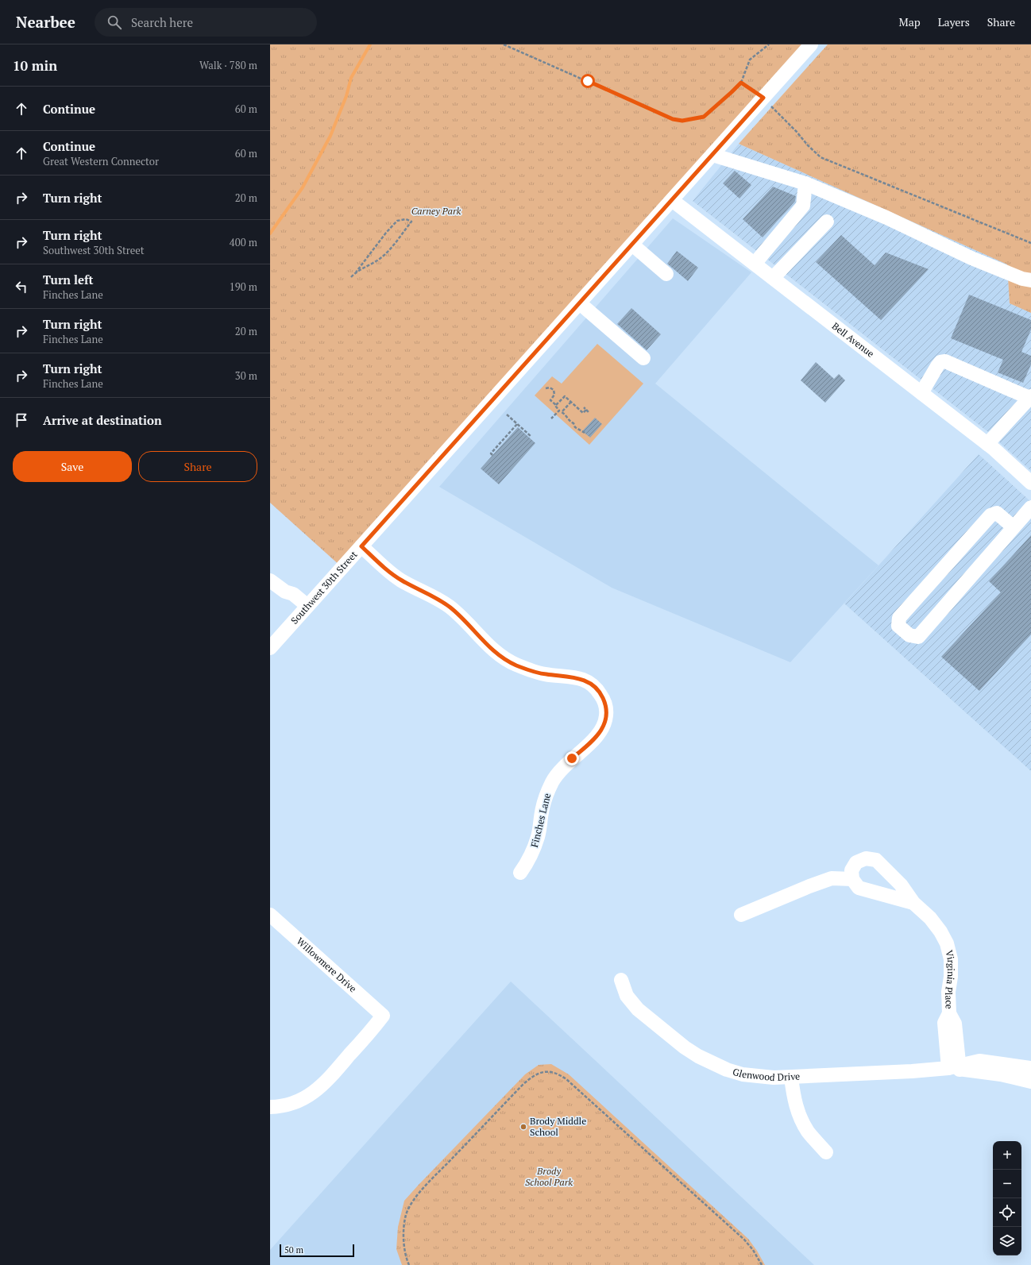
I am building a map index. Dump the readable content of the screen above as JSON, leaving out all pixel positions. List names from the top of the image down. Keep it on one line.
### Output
{"streets":{"street":["Bell Avenue","Southwest 30th Street","Finches Lane","Willowmere Drive","Virginia Place","Glenwood Drive"]},"crossings":[["Bell Avenue","Southwest 30th Street"],["Southwest 30th Street","Finches Lane"],["Virginia Place","Glenwood Drive"]],"parks":["Carney Park","Brody School Park"],"places":["Brody Middle School"],"scale_bar":"50 m","page":{"header":"Nearbee","search":"Search here","nav":["Map","Layers","Share"],"heading":["10 min","Walk · 780 m"],"list":[["Continue","60 m"],["Continue","Great Western Connector","60 m"],["Turn right","20 m"],["Turn right","Southwest 30th Street","400 m"],["Turn left","Finches Lane","190 m"],["Turn right","Finches Lane","20 m"],["Turn right","Finches Lane","30 m"],"Arrive at destination"],"buttons":["Save","Share"],"map_buttons":["+","−"],"scale":"50 m"}}
